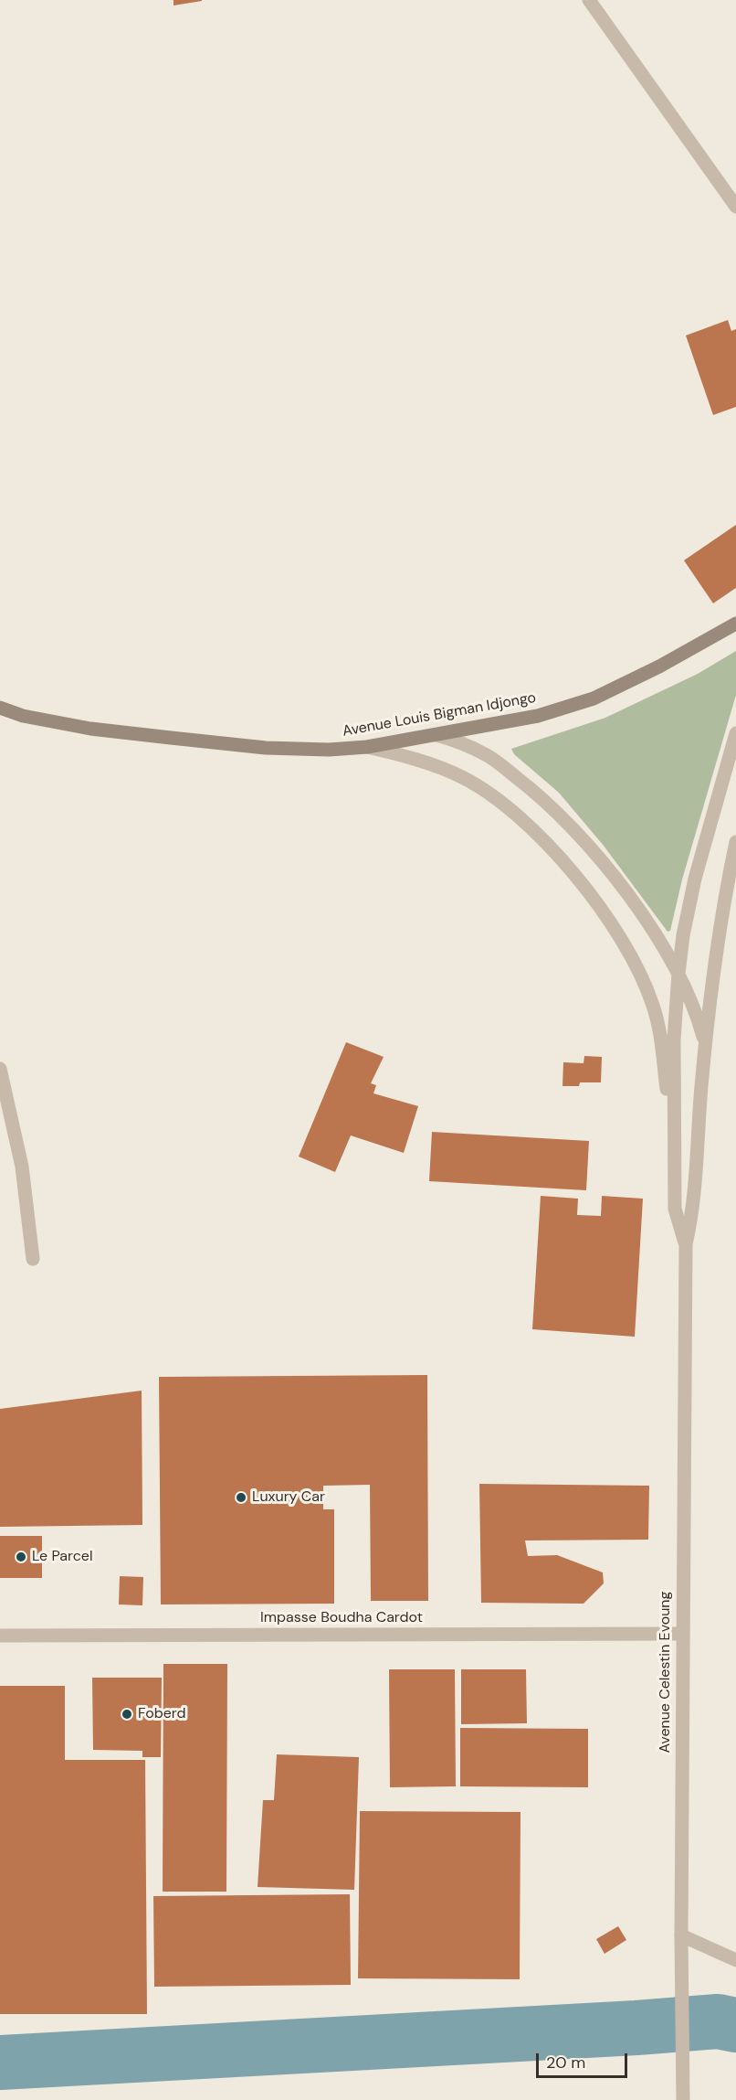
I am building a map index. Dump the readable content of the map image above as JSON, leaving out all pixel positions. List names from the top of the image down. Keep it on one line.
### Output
{"streets":{"main road":["Avenue Louis Bigman Idjongo"],"street":["Impasse Boudha Cardot","Avenue Celestin Evoung"]},"crossings":[["Impasse Boudha Cardot","Avenue Celestin Evoung"]],"places":["Luxury Car","Le Parcel","Foberd"],"scale_bar":"20 m"}
